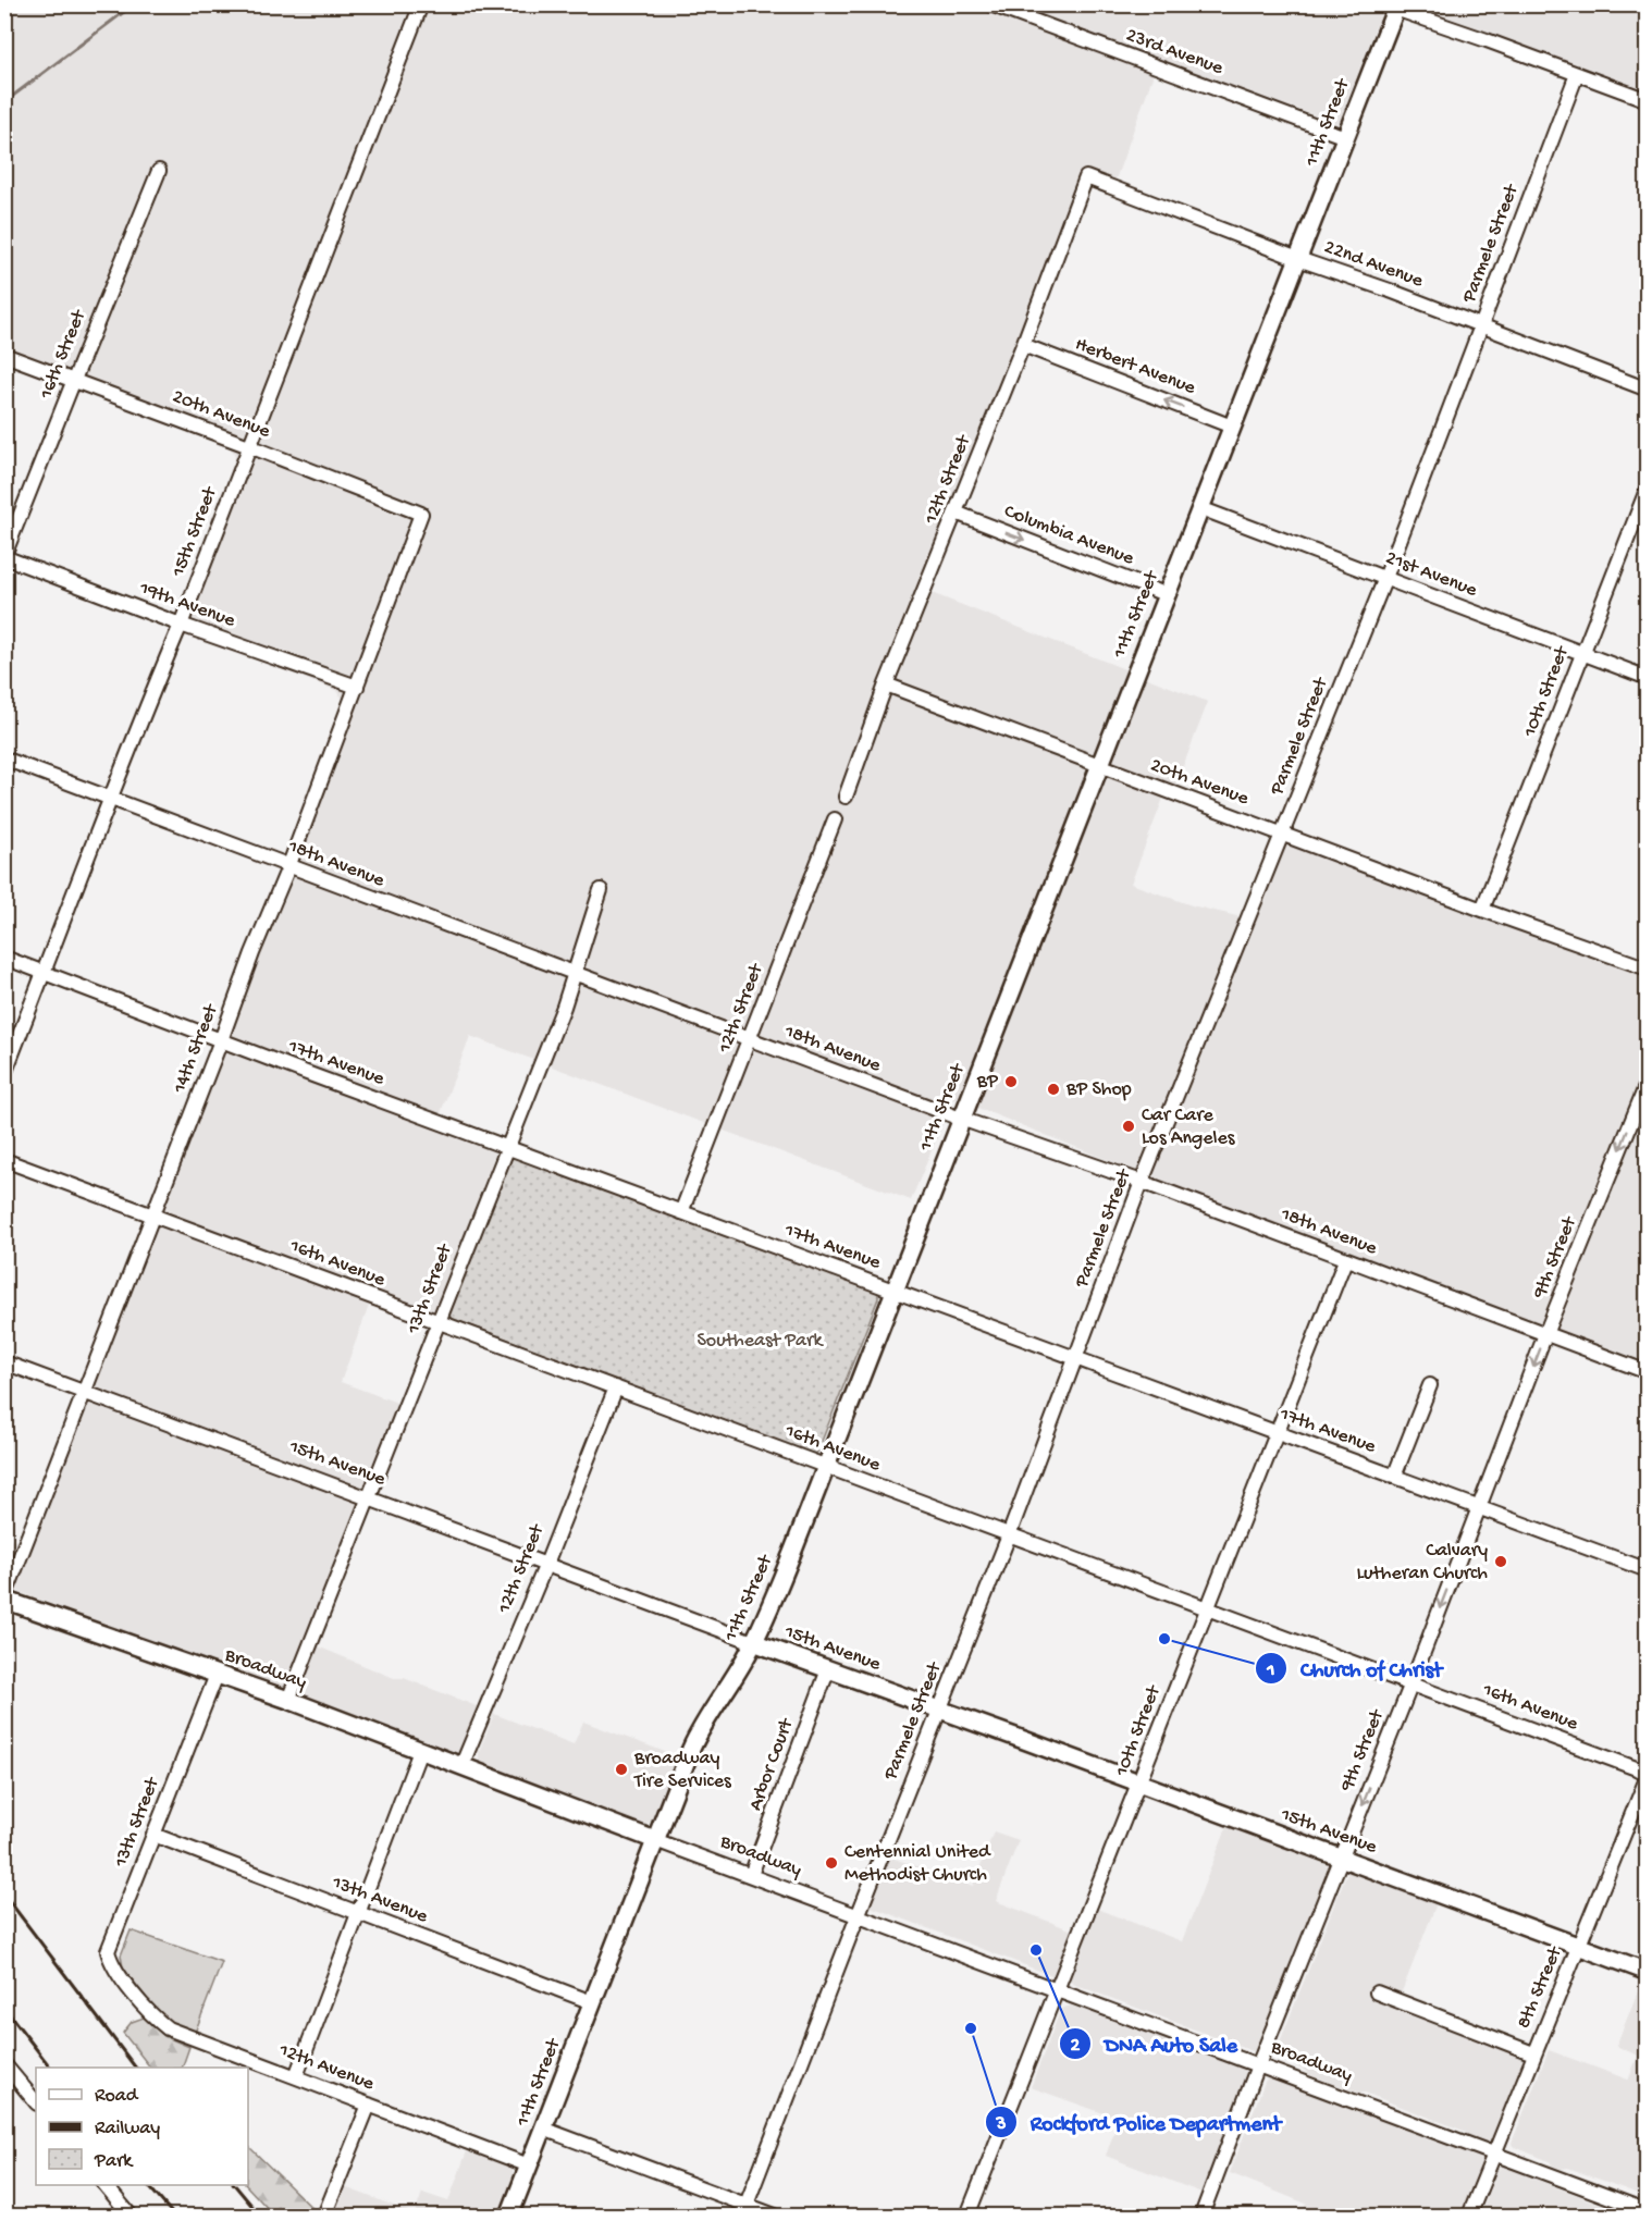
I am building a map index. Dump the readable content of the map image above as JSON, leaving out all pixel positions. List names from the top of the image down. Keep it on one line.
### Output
{"streets":{"main road":["11th Street","15th Avenue","Broadway"],"street":["23rd Avenue","Parmele Street","22nd Avenue","16th Street","Herbert Avenue","20th Avenue","12th Street","15th Street","Columbia Avenue","21st Avenue","19th Avenue","10th Street","18th Avenue","14th Street","17th Avenue","9th Street","16th Avenue","13th Street","Arbor Court","13th Avenue","8th Street","12th Avenue"]},"crossings":[["23rd Avenue","11th Street"],["11th Street","22nd Avenue"],["11th Street","Herbert Avenue"],["11th Street","20th Avenue"],["11th Street","Columbia Avenue"],["11th Street","21st Avenue"],["11th Street","18th Avenue"],["11th Street","17th Avenue"],["11th Street","16th Avenue"],["11th Street","15th Avenue"],["11th Street","Broadway"],["11th Street","13th Avenue"],["11th Street","12th Avenue"],["Parmele Street","22nd Avenue"],["Parmele Street","20th Avenue"],["Parmele Street","21st Avenue"],["Parmele Street","18th Avenue"],["Parmele Street","17th Avenue"],["Parmele Street","16th Avenue"],["Parmele Street","15th Avenue"],["Parmele Street","Broadway"],["22nd Avenue","12th Street"],["16th Street","20th Avenue"],["16th Street","19th Avenue"],["Herbert Avenue","12th Street"],["20th Avenue","12th Street"],["20th Avenue","15th Street"],["20th Avenue","10th Street"],["20th Avenue","14th Street"],["12th Street","Columbia Avenue"],["12th Street","18th Avenue"],["12th Street","17th Avenue"],["12th Street","16th Avenue"],["12th Street","15th Avenue"],["12th Street","Broadway"],["15th Street","19th Avenue"],["15th Street","18th Avenue"],["15th Street","17th Avenue"],["21st Avenue","10th Street"],["19th Avenue","14th Street"],["10th Street","18th Avenue"],["10th Street","17th Avenue"],["10th Street","16th Avenue"],["10th Street","15th Avenue"],["10th Street","Broadway"],["18th Avenue","14th Street"],["18th Avenue","9th Street"],["18th Avenue","13th Street"],["14th Street","17th Avenue"],["14th Street","16th Avenue"],["14th Street","15th Avenue"],["14th Street","Broadway"],["17th Avenue","9th Street"],["17th Avenue","13th Street"],["9th Street","16th Avenue"],["9th Street","15th Avenue"],["9th Street","Broadway"],["16th Avenue","13th Street"],["16th Avenue","8th Street"],["13th Street","15th Avenue"],["13th Street","Broadway"],["13th Street","13th Avenue"],["13th Street","12th Avenue"],["15th Avenue","Arbor Court"],["15th Avenue","8th Street"],["Broadway","Arbor Court"],["Broadway","8th Street"]],"one_way":["Herbert Avenue","Columbia Avenue","9th Street"],"parks":["Southeast Park"],"places":["BP","BP Shop","Car Care Los Angeles","Calvary Lutheran Church","Church of Christ","Broadway Tire Services","Centennial United Methodist Church","DNA Auto Sale","Rockford Police Department"],"legend":["Road","Railway","Park"]}
